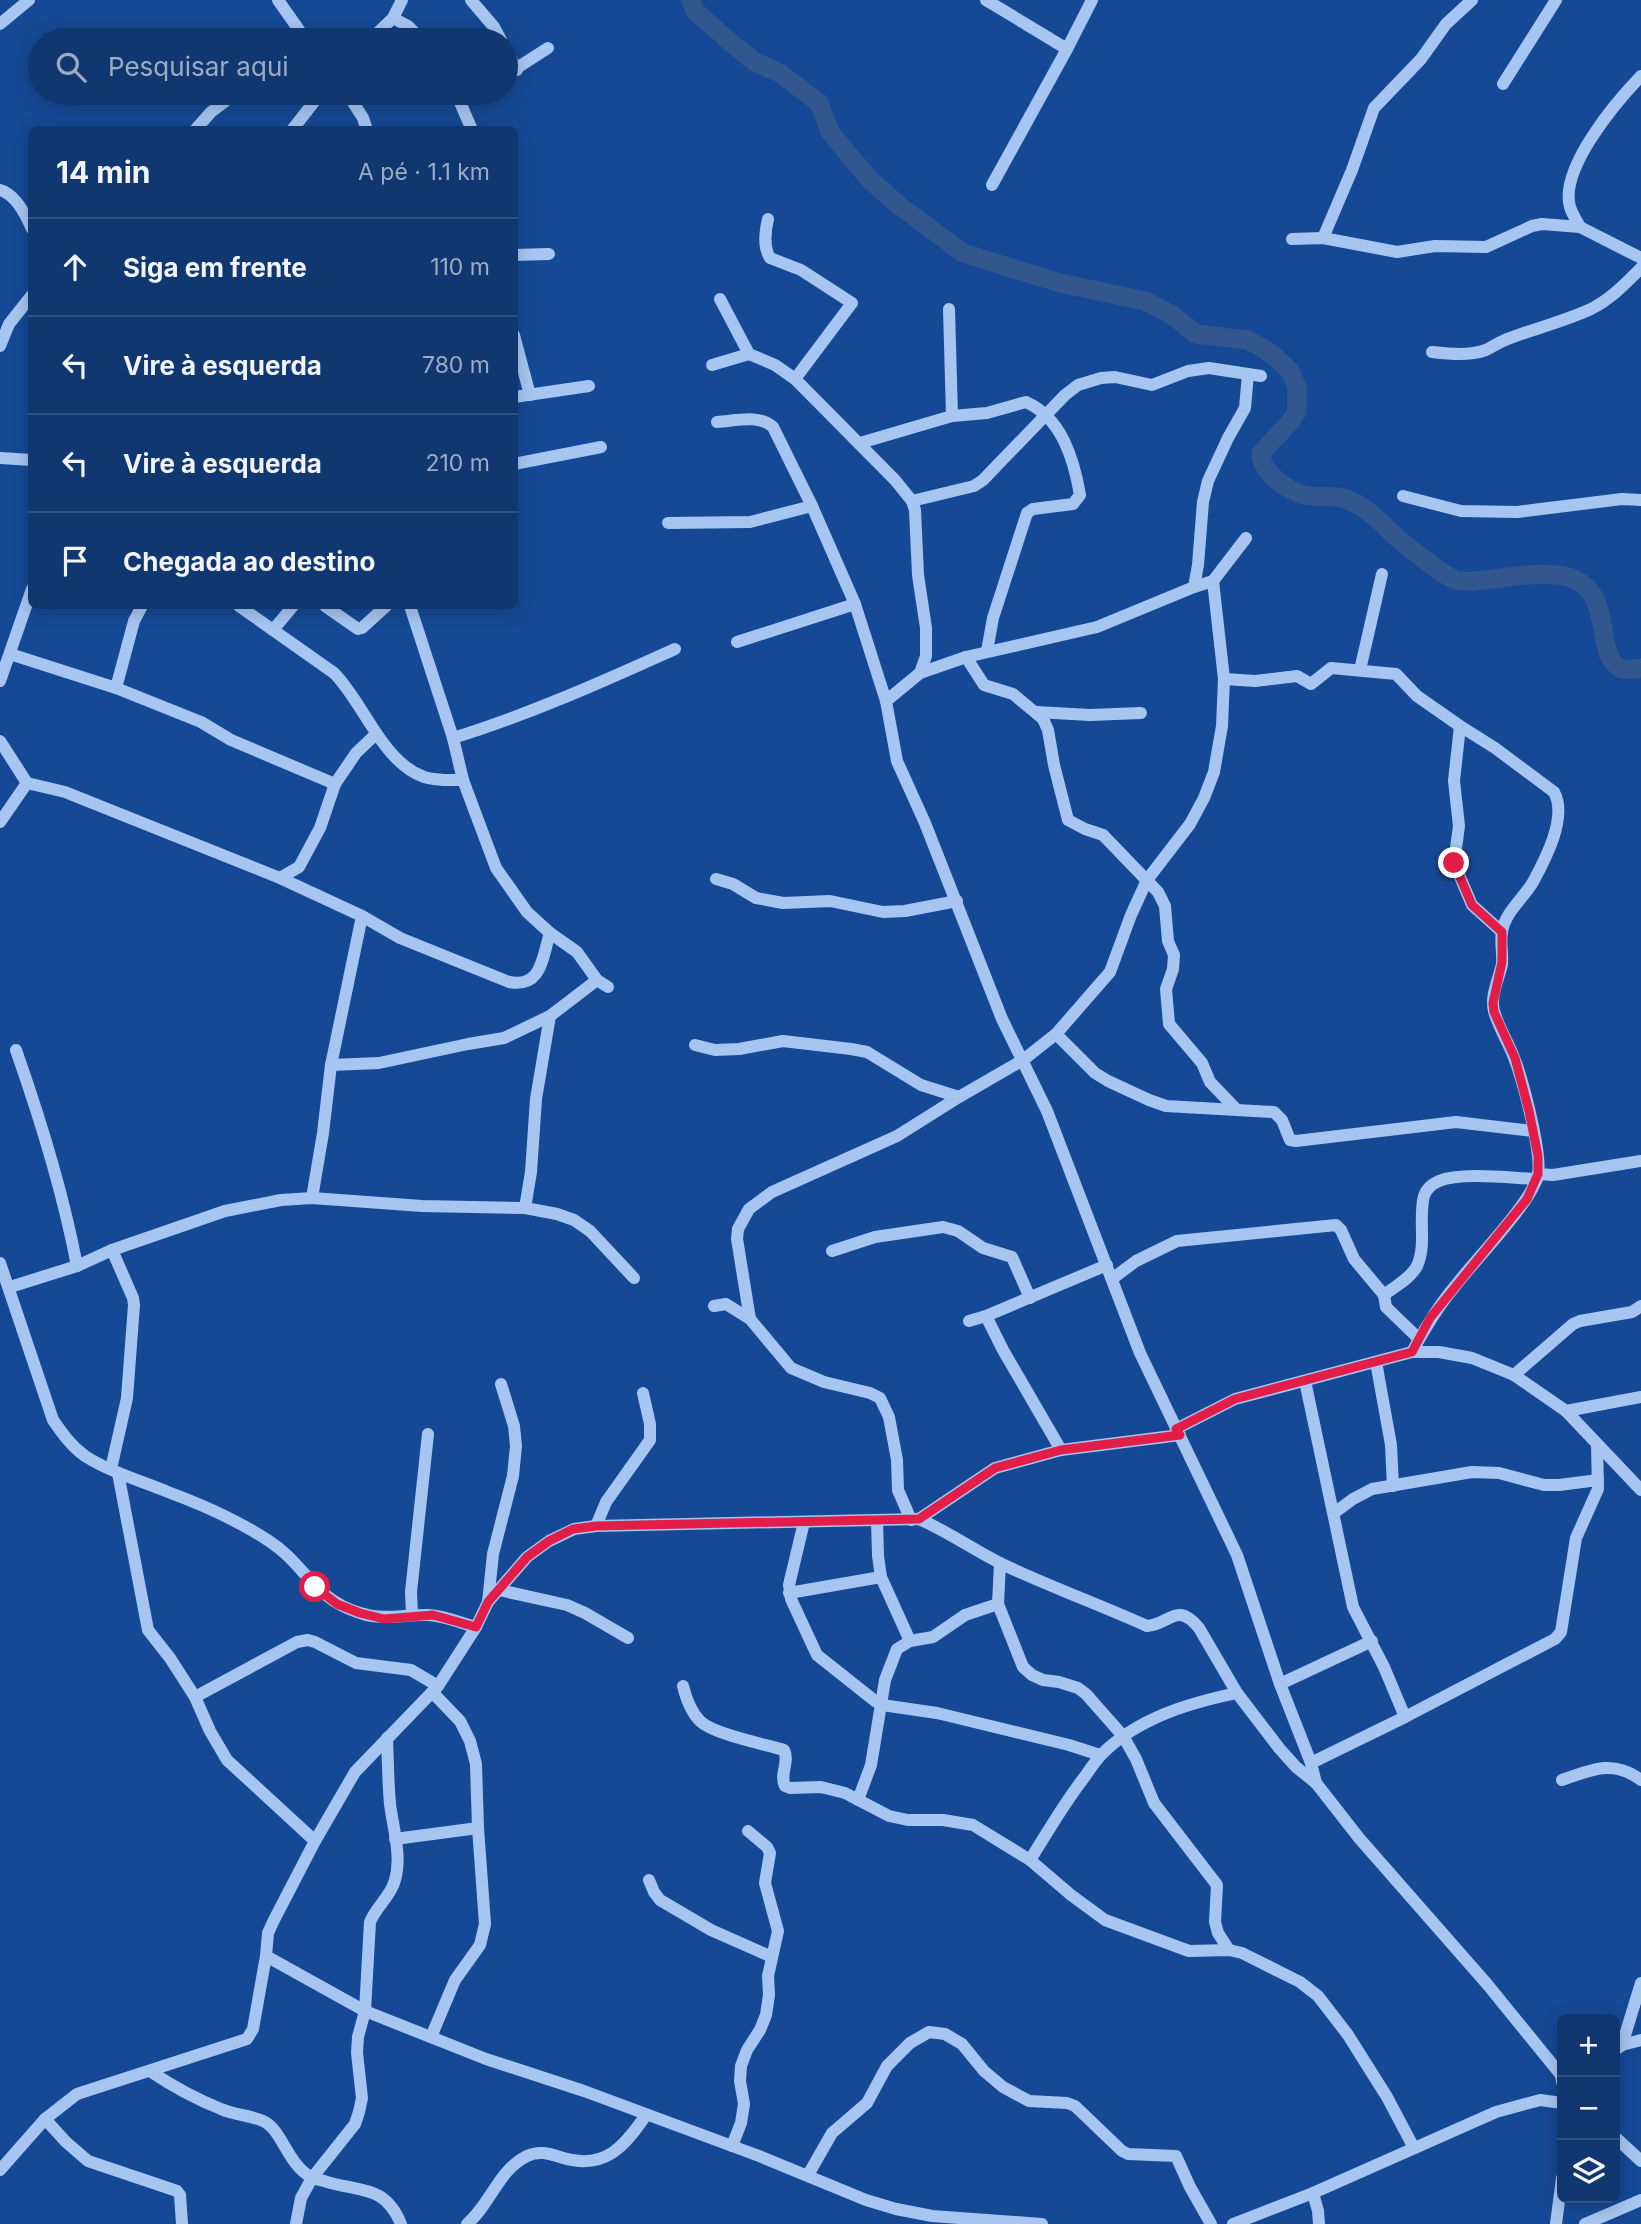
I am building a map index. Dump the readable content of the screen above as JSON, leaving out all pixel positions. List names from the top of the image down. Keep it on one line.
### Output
{"page":{"search":"Pesquisar aqui","heading":["14 min","A pé · 1.1 km"],"list":[["Siga em frente","110 m"],["Vire à esquerda","780 m"],["Vire à esquerda","210 m"],"Chegada ao destino"],"map_buttons":["+","−"]}}
